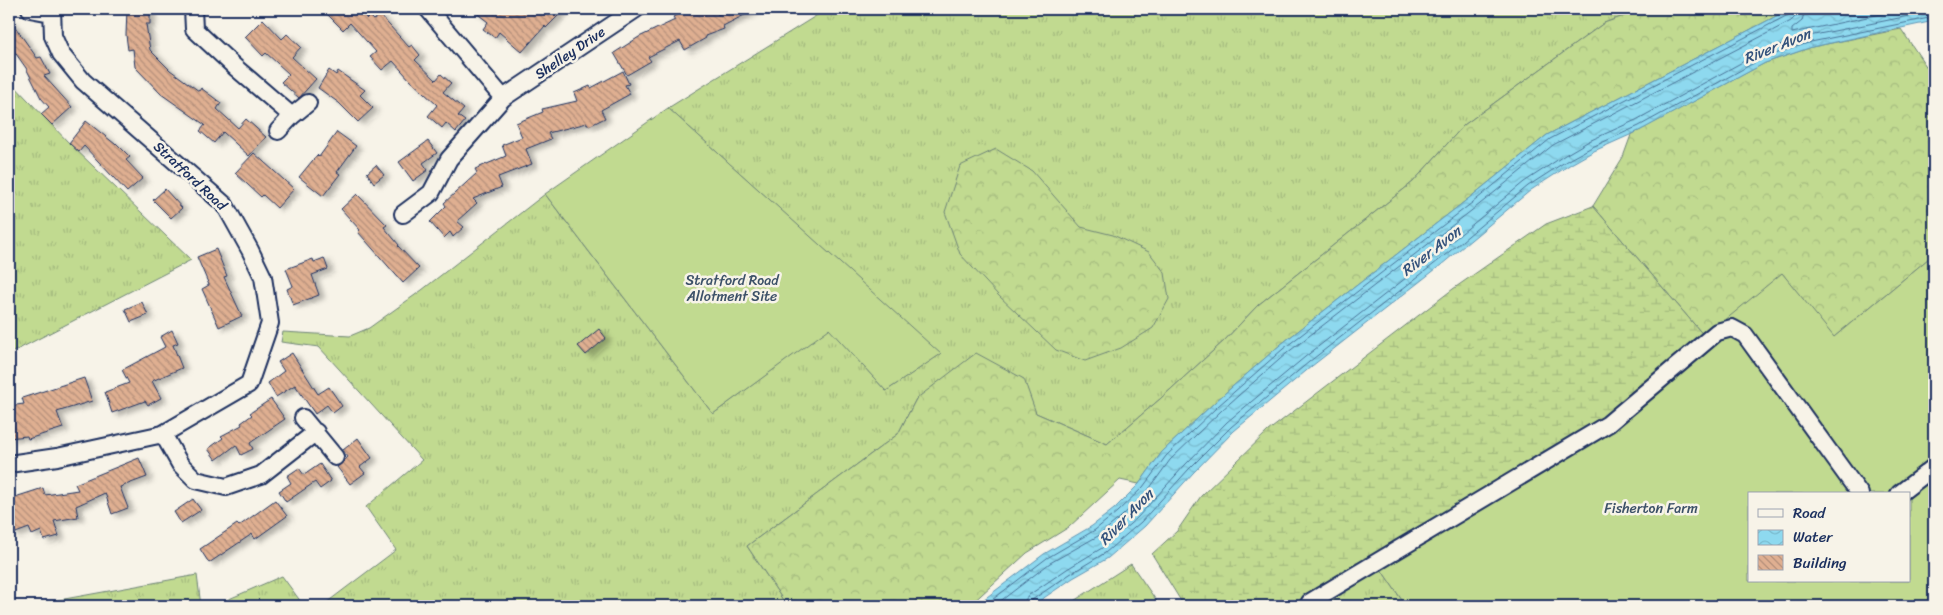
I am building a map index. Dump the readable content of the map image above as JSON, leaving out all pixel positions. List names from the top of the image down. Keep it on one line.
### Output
{"streets":{"street":["Shelley Drive","Stratford Road"]},"water":["River Avon"],"parks":["Stratford Road Allotment Site","Fisherton Farm"],"legend":["Road","Water","Building"]}
